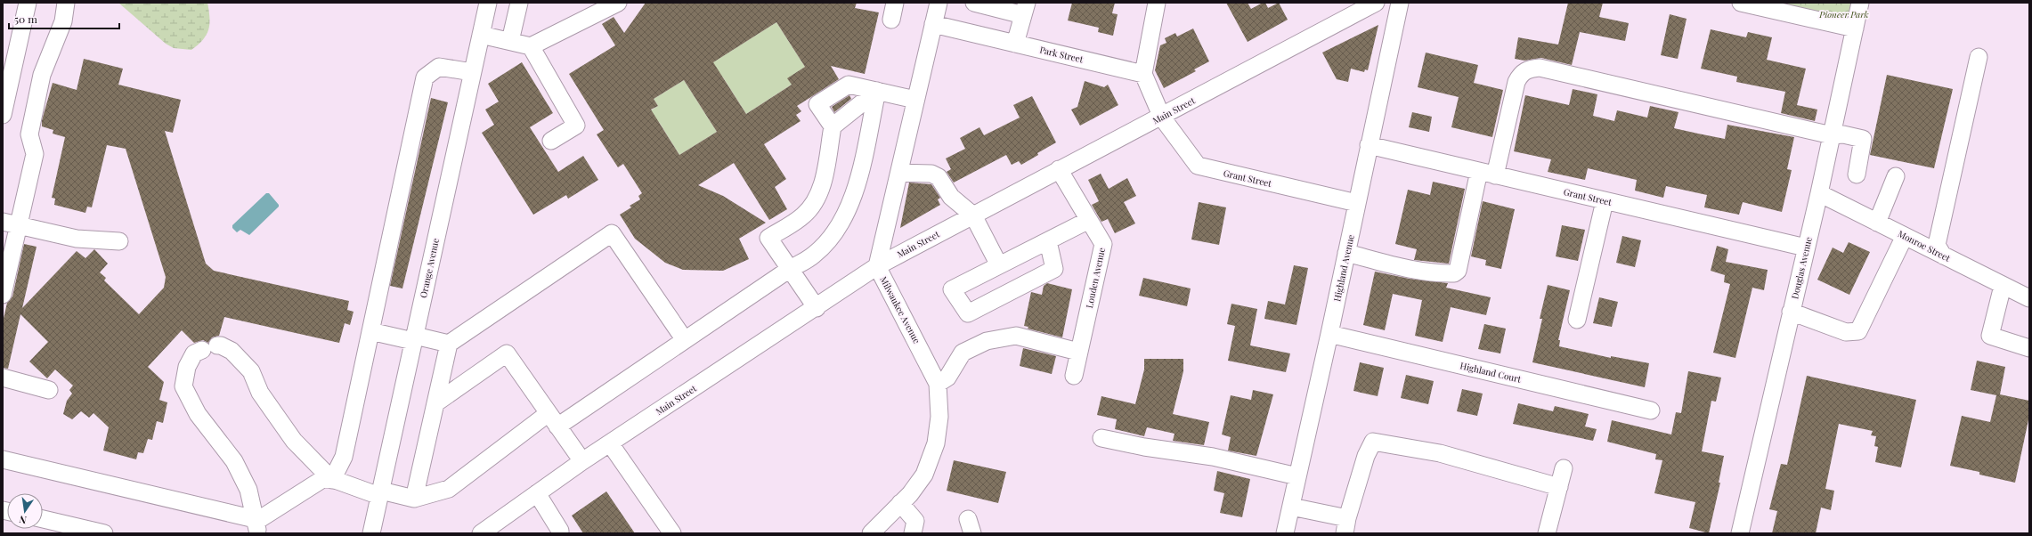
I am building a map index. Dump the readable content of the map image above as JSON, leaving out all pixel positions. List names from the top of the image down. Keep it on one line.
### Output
{"streets":{"street":["Park Street","Main Street","Grant Street","Monroe Street","Orange Avenue","Highland Avenue","Douglas Avenue","Louden Avenue","Milwaukee Avenue","Highland Court"]},"crossings":[["Park Street","Milwaukee Avenue"],["Main Street","Grant Street"],["Main Street","Louden Avenue"],["Main Street","Milwaukee Avenue"],["Grant Street","Highland Avenue"],["Grant Street","Douglas Avenue"],["Monroe Street","Douglas Avenue"],["Highland Avenue","Highland Court"]],"parks":["Pioneer Park"],"scale_bar":"50 m","north":"bottom"}
